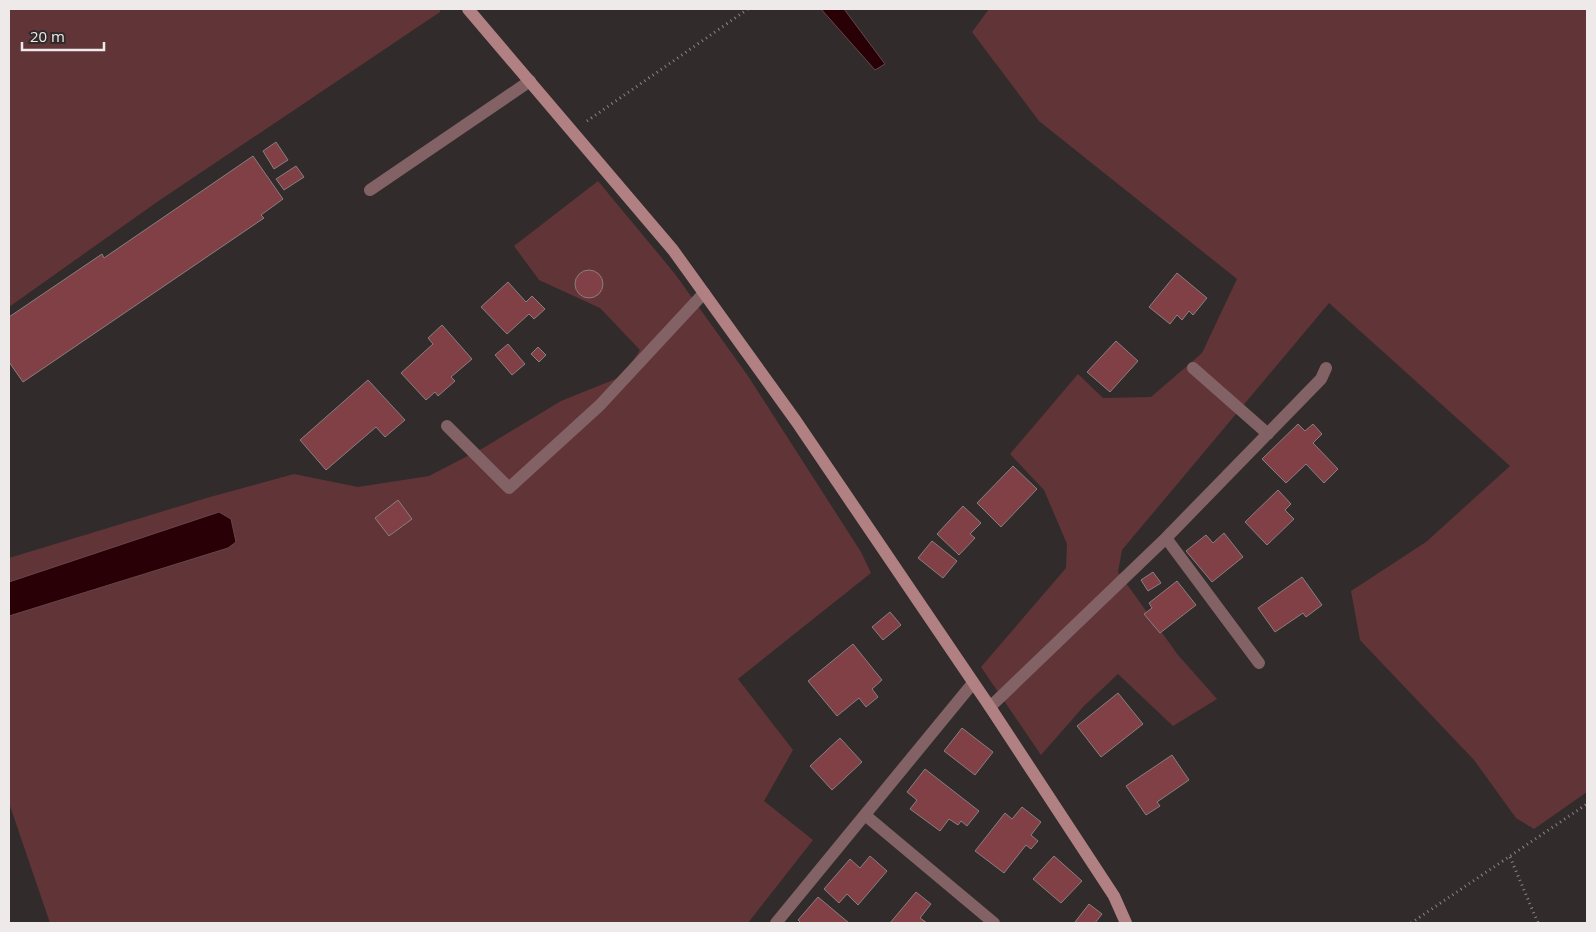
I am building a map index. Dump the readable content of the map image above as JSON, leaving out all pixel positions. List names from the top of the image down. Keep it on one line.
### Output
{"scale_bar":"20 m"}
